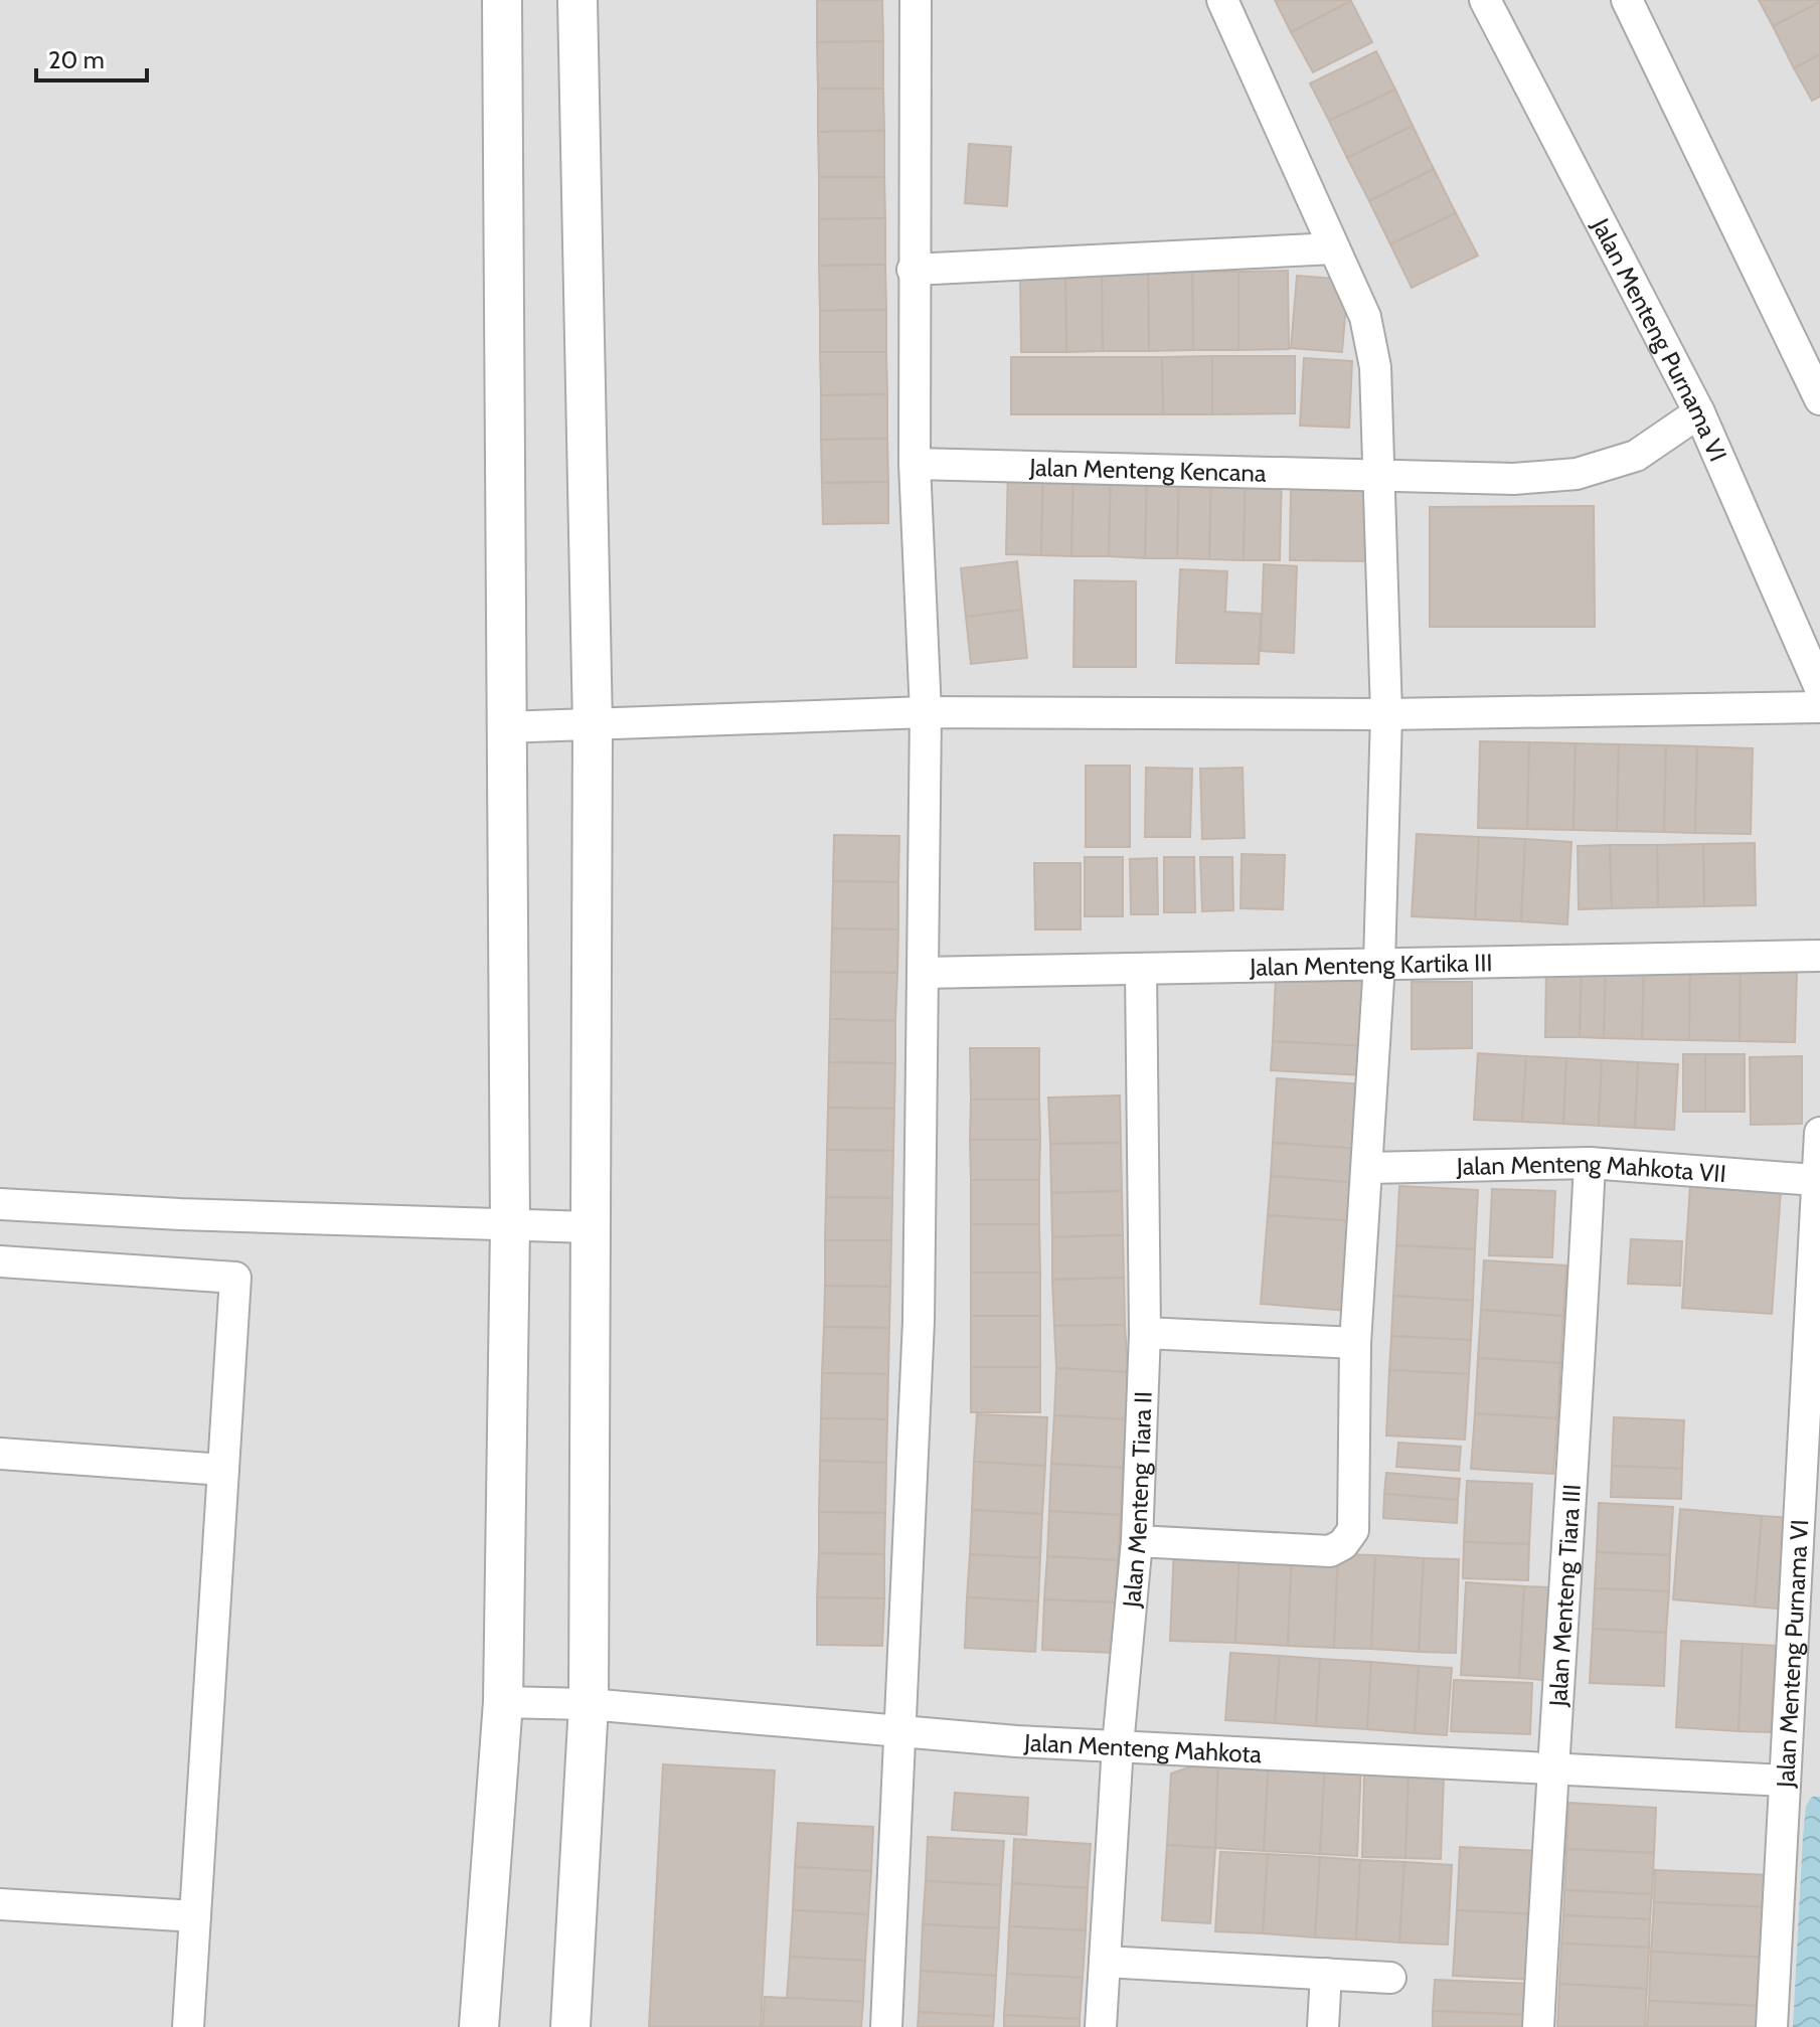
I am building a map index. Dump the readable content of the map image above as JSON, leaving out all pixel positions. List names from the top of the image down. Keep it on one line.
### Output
{"streets":{"street":["Jalan Menteng Purnama VI","Jalan Menteng Kencana","Jalan Menteng Kartika III","Jalan Menteng Mahkota VII","Jalan Menteng Tiara II","Jalan Menteng Tiara III","Jalan Menteng Mahkota"]},"crossings":[["Jalan Menteng Purnama VI","Jalan Menteng Kencana"],["Jalan Menteng Purnama VI","Jalan Menteng Mahkota VII"],["Jalan Menteng Purnama VI","Jalan Menteng Mahkota"],["Jalan Menteng Kartika III","Jalan Menteng Tiara II"],["Jalan Menteng Mahkota VII","Jalan Menteng Tiara III"],["Jalan Menteng Tiara II","Jalan Menteng Mahkota"],["Jalan Menteng Tiara III","Jalan Menteng Mahkota"]],"scale_bar":"20 m"}
